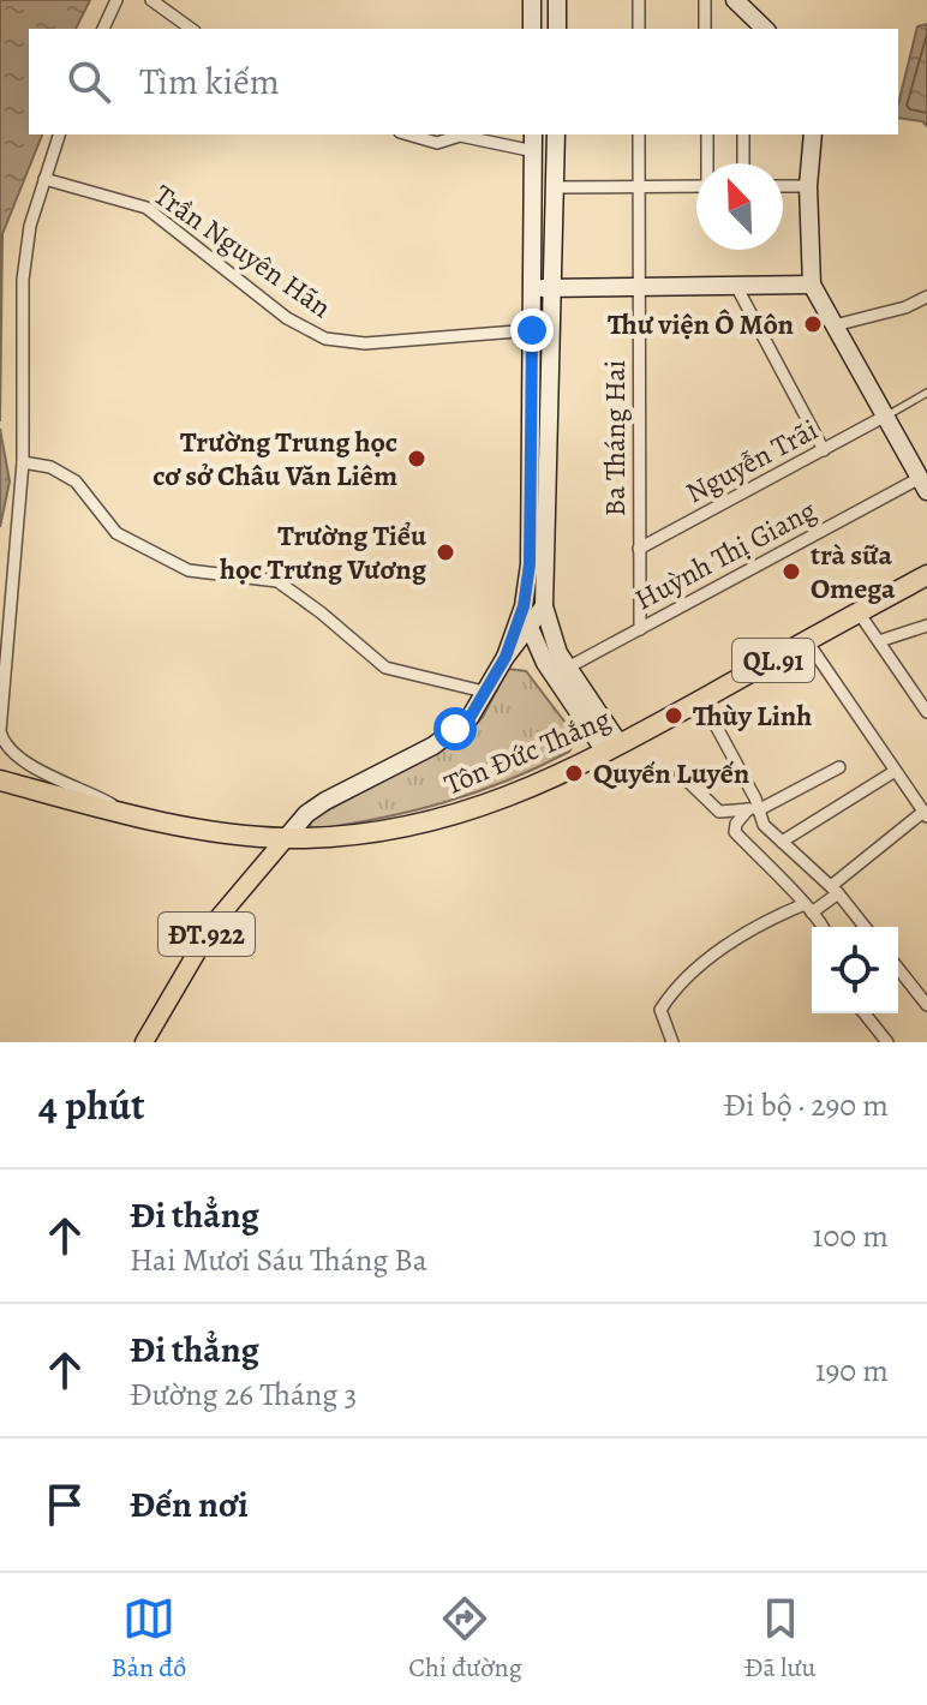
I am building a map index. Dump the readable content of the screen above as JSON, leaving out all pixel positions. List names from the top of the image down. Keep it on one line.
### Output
{"streets":{"highway":["QL.91","Tôn Đức Thắng"],"main road":["ĐT.922"],"street":["Trần Nguyên Hãn","Ba Tháng Hai","Nguyễn Trãi","Huỳnh Thị Giang"]},"crossings":[["Ba Tháng Hai","Nguyễn Trãi"],["Ba Tháng Hai","Huỳnh Thị Giang"],["Tôn Đức Thắng","ĐT.922"]],"places":["Thư viện Ô Môn","Trường Trung học cơ sở Châu Văn Liêm","Trường Tiểu học Trưng Vương","trà sữa Omega","Thùy Linh","Quyến Luyến"],"north":"top left","page":{"search":"Tìm kiếm","heading":["4 phút","Đi bộ · 290 m"],"list":[["Đi thẳng","Hai Mươi Sáu Tháng Ba","100 m"],["Đi thẳng","Đường 26 Tháng 3","190 m"],"Đến nơi"],"nav":["Bản đồ","Chỉ đường","Đã lưu"]}}
